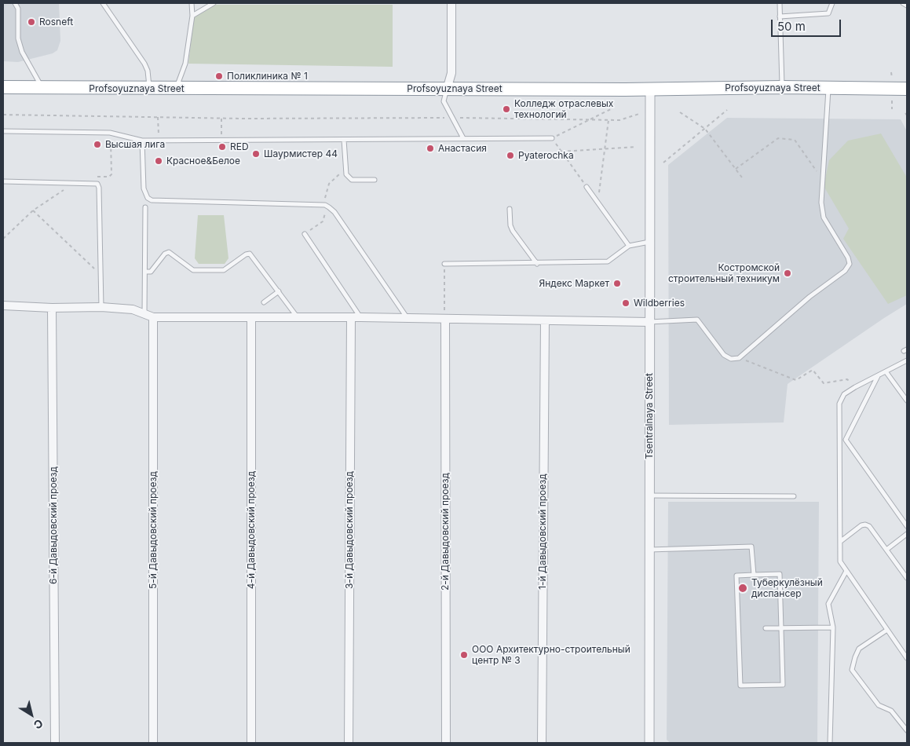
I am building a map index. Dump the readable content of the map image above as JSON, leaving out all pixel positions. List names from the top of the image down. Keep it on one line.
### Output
{"streets":{"highway":["Profsoyuznaya Street"],"street":["Tsentralnaya Street","6-й Давыдовский проезд","5-й Давыдовский проезд","4-й Давыдовский проезд","3-й Давыдовский проезд","2-й Давыдовский проезд","1-й Давыдовский проезд"]},"crossings":[["Profsoyuznaya Street","Tsentralnaya Street"]],"places":["Rosneft","Поликлиника № 1","Колледж отраслевых технологий","Высшая лига","RED","Анастасия","Шаурмистер 44","Pyaterochka","Красное&Белое","Костромской строительный техникум","Яндекс Маркет","Wildberries","Туберкулёзный диспансер","ООО Архитектурно-строительный центр № 3"],"scale_bar":"50 m","north":"bottom right"}
